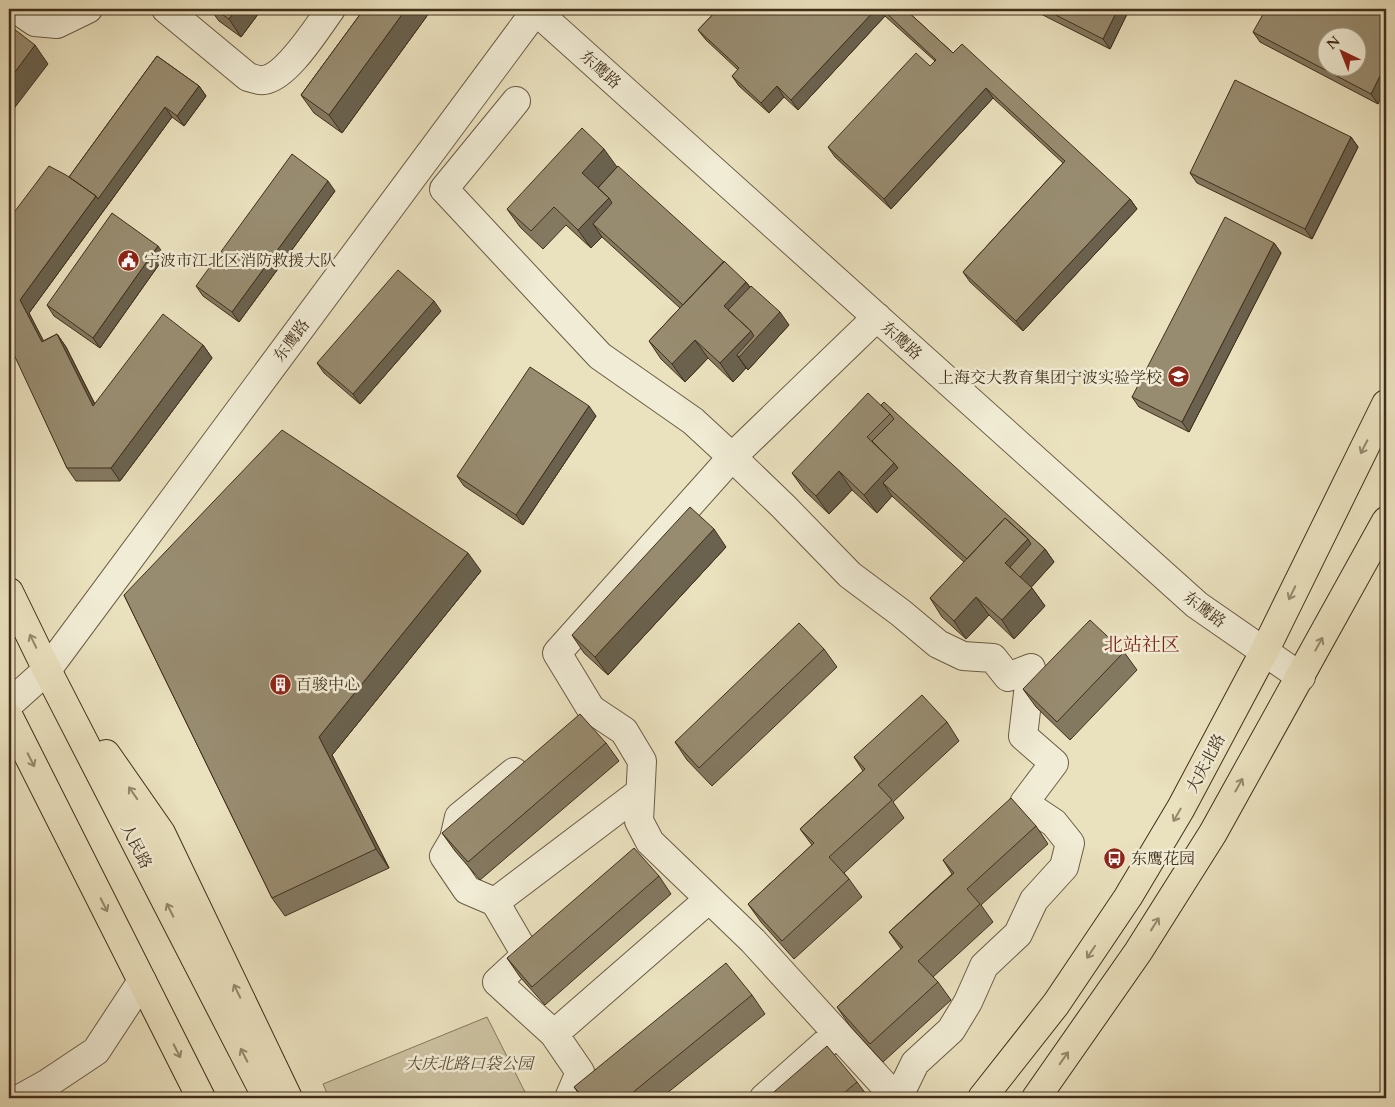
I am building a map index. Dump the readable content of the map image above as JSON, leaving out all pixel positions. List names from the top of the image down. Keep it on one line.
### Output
{"streets":{"main road":["大庆北路","人民路"],"street":["东鹰路"]},"crossings":[["东鹰路","大庆北路"],["东鹰路","人民路"]],"districts":["北站社区"],"parks":["大庆北路口袋公园"],"places":{"public building":["宁波市江北区消防救援大队"],"school or university":["上海交大教育集团宁波实验学校"],"building":["百骏中心"],"bus stop":["东鹰花园"]},"north":"top left"}
